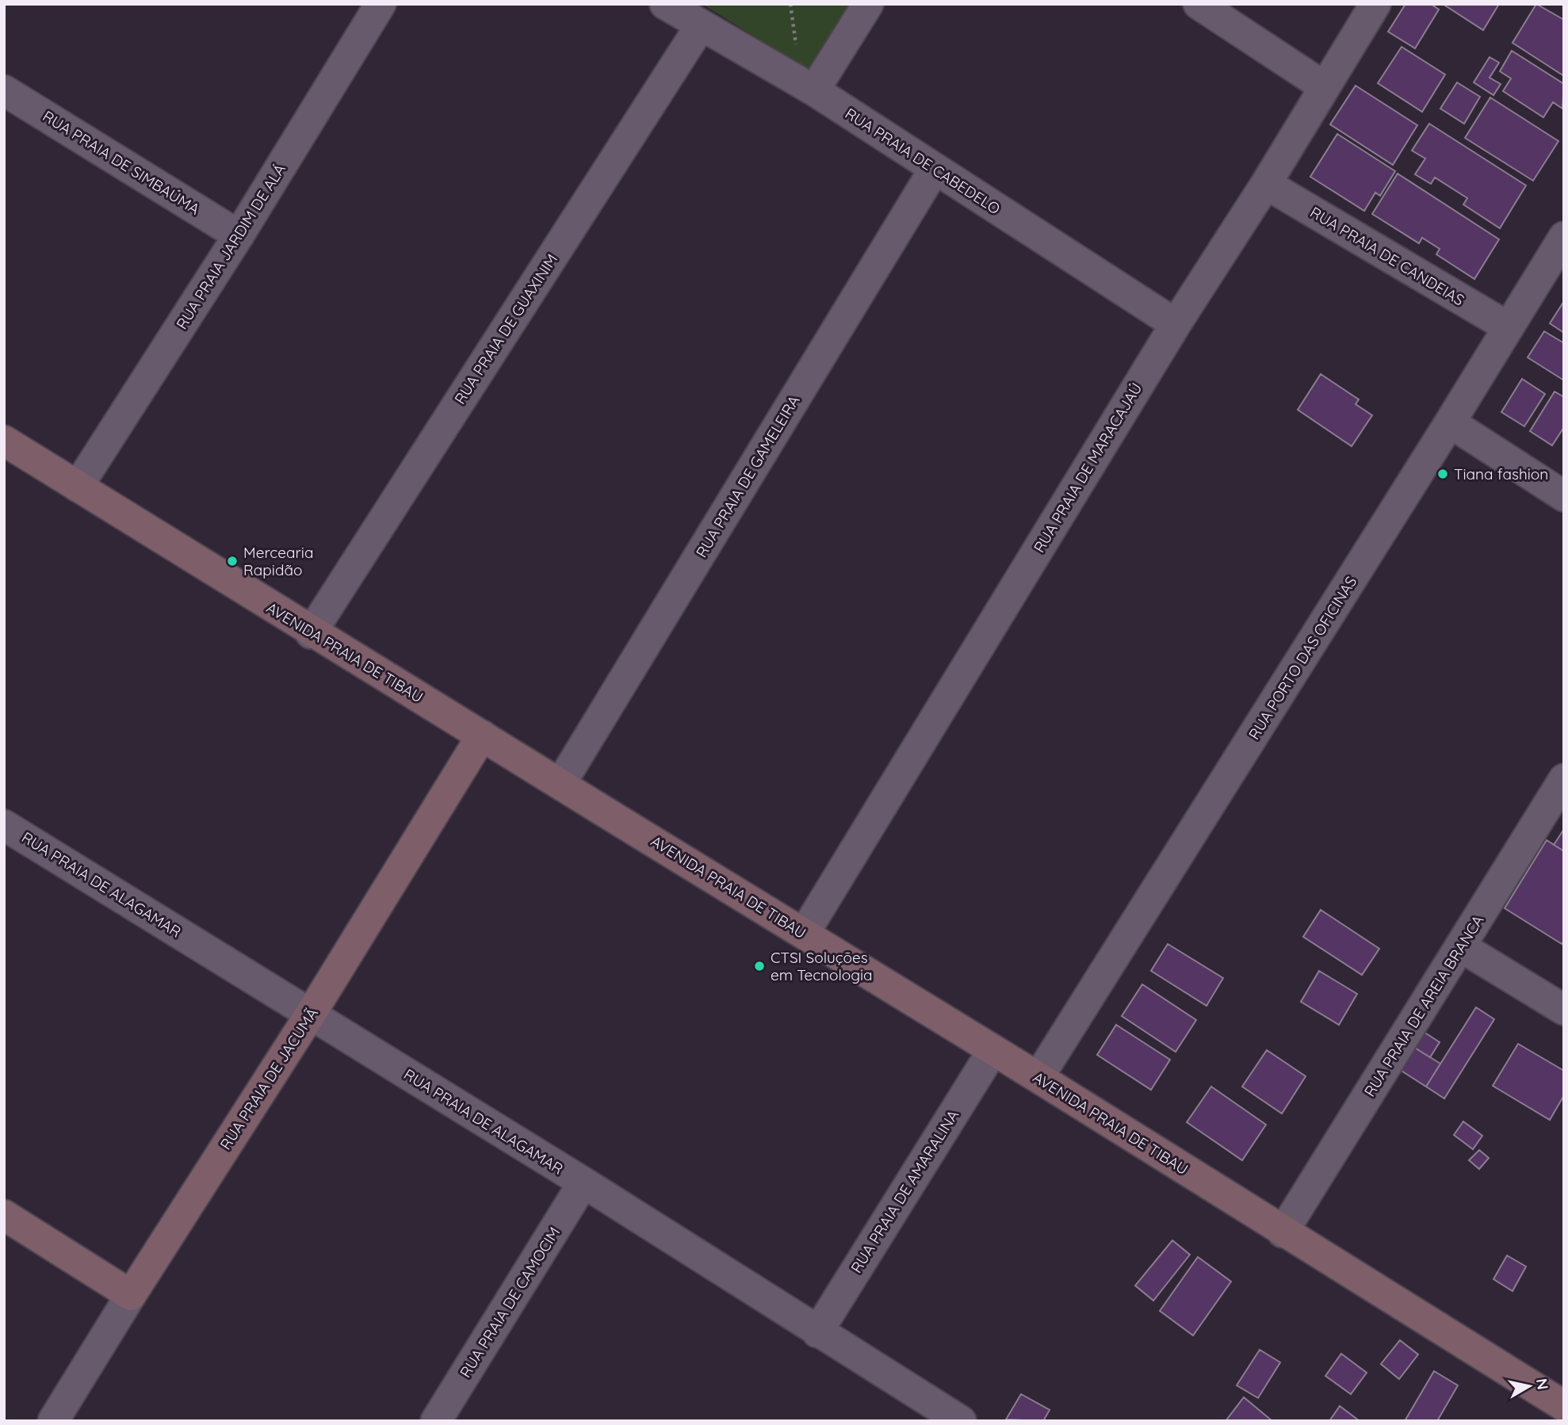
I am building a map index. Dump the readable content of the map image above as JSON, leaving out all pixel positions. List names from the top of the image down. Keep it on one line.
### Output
{"streets":{"main road":["AVENIDA PRAIA DE TIBAU","RUA PRAIA DE JACUMÃ"],"street":["RUA PRAIA DE CABEDELO","RUA PRAIA DE SIMBAÚMA","RUA PRAIA JARDIM DE ALÁ","RUA PRAIA DE CANDEIAS","RUA PRAIA DE GUAXINIM","RUA PRAIA DE MARACAJAÚ","RUA PRAIA DE GAMELEIRA","RUA PORTO DAS OFICINAS","RUA PRAIA DE ALAGAMAR","RUA PRAIA DE AREIA BRANCA","RUA PRAIA DE AMARALINA","RUA PRAIA DE CAMOCIM"]},"crossings":[["RUA PRAIA DE CABEDELO","RUA PRAIA DE GUAXINIM"],["RUA PRAIA DE CABEDELO","RUA PRAIA DE MARACAJAÚ"],["RUA PRAIA DE CABEDELO","RUA PRAIA DE GAMELEIRA"],["RUA PRAIA DE SIMBAÚMA","RUA PRAIA JARDIM DE ALÁ"],["RUA PRAIA JARDIM DE ALÁ","AVENIDA PRAIA DE TIBAU"],["RUA PRAIA DE CANDEIAS","RUA PRAIA DE MARACAJAÚ"],["RUA PRAIA DE CANDEIAS","RUA PORTO DAS OFICINAS"],["RUA PRAIA DE GUAXINIM","AVENIDA PRAIA DE TIBAU"],["RUA PRAIA DE MARACAJAÚ","AVENIDA PRAIA DE TIBAU"],["RUA PRAIA DE GAMELEIRA","AVENIDA PRAIA DE TIBAU"],["AVENIDA PRAIA DE TIBAU","RUA PORTO DAS OFICINAS"],["AVENIDA PRAIA DE TIBAU","RUA PRAIA DE AREIA BRANCA"],["AVENIDA PRAIA DE TIBAU","RUA PRAIA DE JACUMÃ"],["AVENIDA PRAIA DE TIBAU","RUA PRAIA DE AMARALINA"],["RUA PRAIA DE ALAGAMAR","RUA PRAIA DE JACUMÃ"],["RUA PRAIA DE ALAGAMAR","RUA PRAIA DE AMARALINA"],["RUA PRAIA DE ALAGAMAR","RUA PRAIA DE CAMOCIM"]],"places":["Tiana fashion","Mercearia Rapidão","CTSI Soluções em Tecnologia"],"north":"right"}
